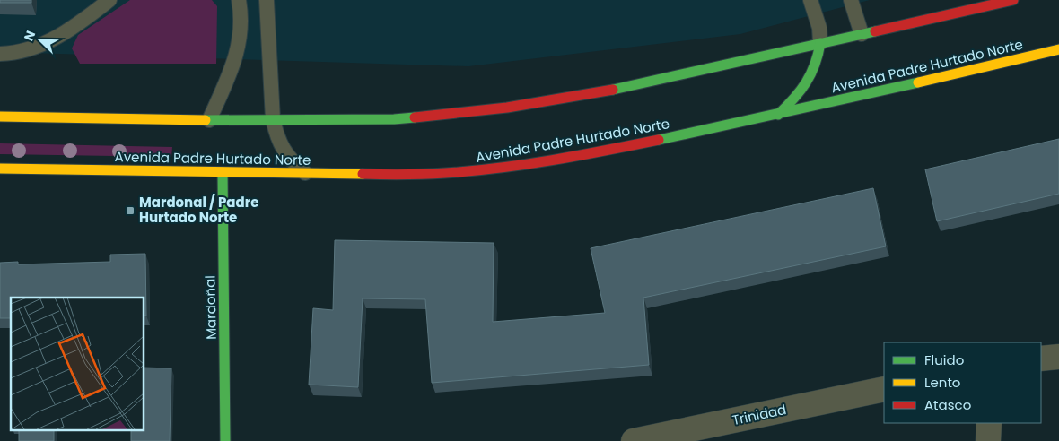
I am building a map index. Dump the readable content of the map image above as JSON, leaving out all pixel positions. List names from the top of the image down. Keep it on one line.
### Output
{"streets":{"main road":["Avenida Padre Hurtado Norte","Mardoñal"],"street":["Trinidad"]},"crossings":[["Avenida Padre Hurtado Norte","Mardoñal"]],"places":{"transit":["Mardonal / Padre Hurtado Norte"]},"legend":["Fluido","Lento","Atasco"],"north":"top left"}
